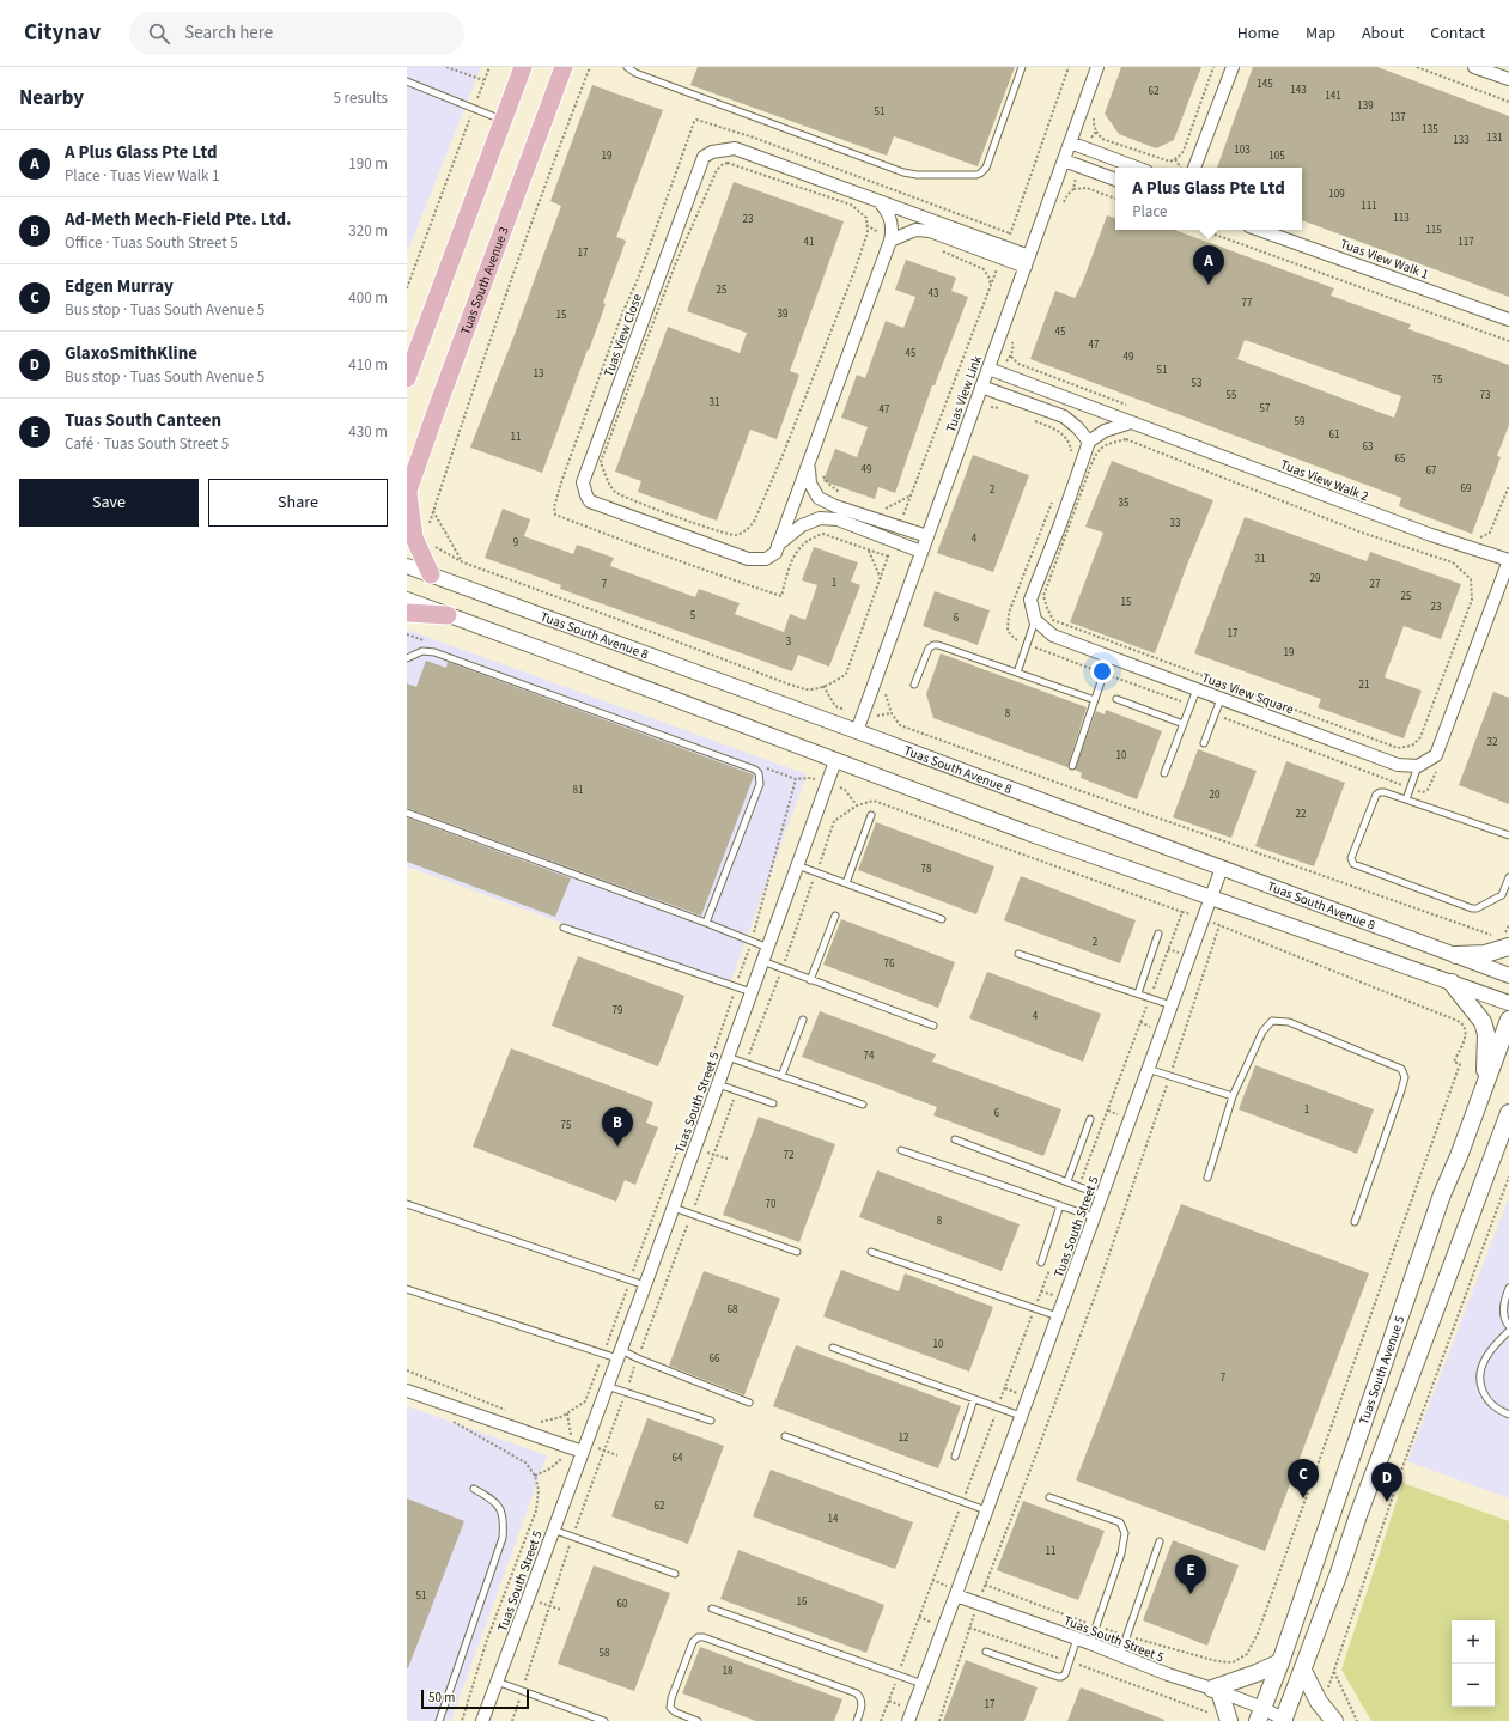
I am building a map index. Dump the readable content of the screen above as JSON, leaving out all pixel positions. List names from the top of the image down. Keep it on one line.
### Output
{"streets":{"main road":["Tuas South Avenue 3","Tuas South Avenue 5"],"street":["Tuas View Walk 1","Tuas View Close","Tuas View Link","Tuas View Walk 2","Tuas South Avenue 8","Tuas View Square","Tuas South Street 5"]},"crossings":[["Tuas View Close","Tuas View Link"],["Tuas View Link","Tuas View Walk 2"],["Tuas View Link","Tuas South Avenue 8"],["Tuas South Avenue 8","Tuas South Street 5"],["Tuas South Street 5","Tuas South Avenue 5"]],"house_numbers":["145","143","62","141","139","51","137","135","131","133","103","19","105","109","111","113","23","115","41","117","17","25","43","77","39","15","45","47","45","49","51","13","75","53","55","73","31","57","47","59","61","11","63","65","49","67","69","2","35","33","4","9","31","29","1","7","27","25","15","23","5","6","17","3","19","21","8","32","10","81","20","22","78","2","76","79","4","74","1","6","75","72","70","8","68","10","66","7","12","64","62","14","11","51","16","60","58","18","17"],"scale_bar":"50 m","page":{"header":"Citynav","search":"Search here","nav":["Home","Map","About","Contact"],"heading":["Nearby","5 results"],"list":[{"mark":"A","name":"A Plus Glass Pte Ltd","note":"Place · Tuas View Walk 1","value":"190 m"},{"mark":"B","name":"Ad-Meth Mech-Field Pte. Ltd.","note":"Office · Tuas South Street 5","value":"320 m"},{"mark":"C","name":"Edgen Murray","note":"Bus stop · Tuas South Avenue 5","value":"400 m"},{"mark":"D","name":"GlaxoSmithKline","note":"Bus stop · Tuas South Avenue 5","value":"410 m"},{"mark":"E","name":"Tuas South Canteen","note":"Café · Tuas South Street 5","value":"430 m"}],"popup":["A Plus Glass Pte Ltd","Place"],"pins":["A","B","C","D","E"],"buttons":["Save","Share"],"map_buttons":["+","−"],"scale":"50 m"}}
